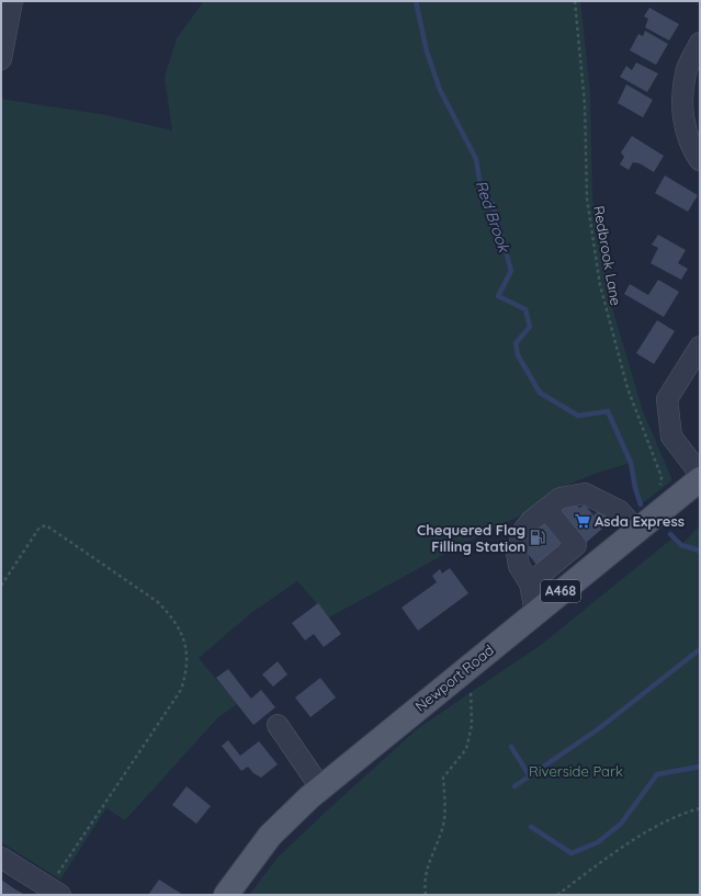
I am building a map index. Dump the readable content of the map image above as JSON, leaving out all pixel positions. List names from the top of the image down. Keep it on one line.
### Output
{"streets":{"main road":["A468","Newport Road"],"path":["Redbrook Lane"]},"crossings":[["Redbrook Lane","Newport Road"]],"water":["Red Brook"],"parks":["Riverside Park"],"places":{"supermarket":["Asda Express"],"fuel station":["Chequered Flag Filling Station"]}}
